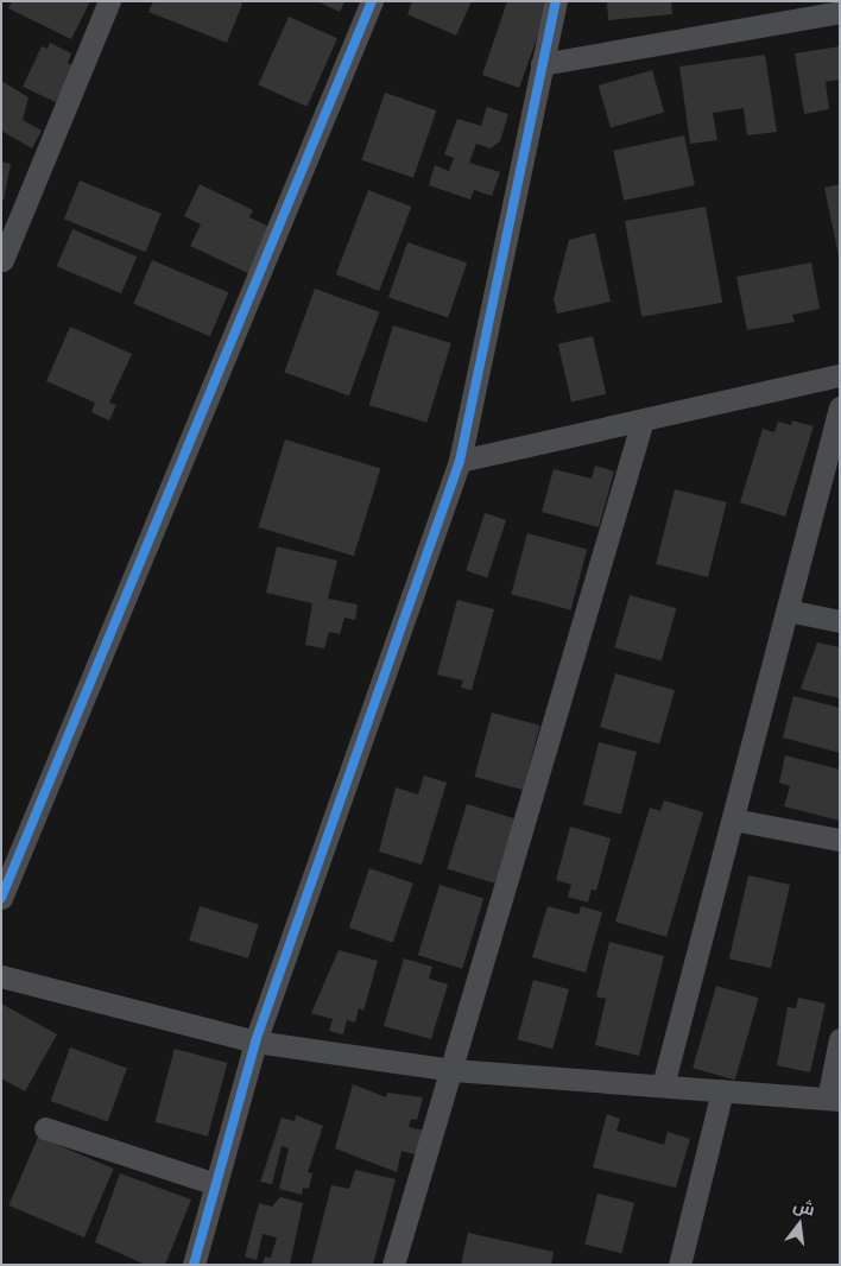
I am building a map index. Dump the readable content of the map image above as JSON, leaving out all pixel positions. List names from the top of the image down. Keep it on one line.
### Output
{"north":"top"}
